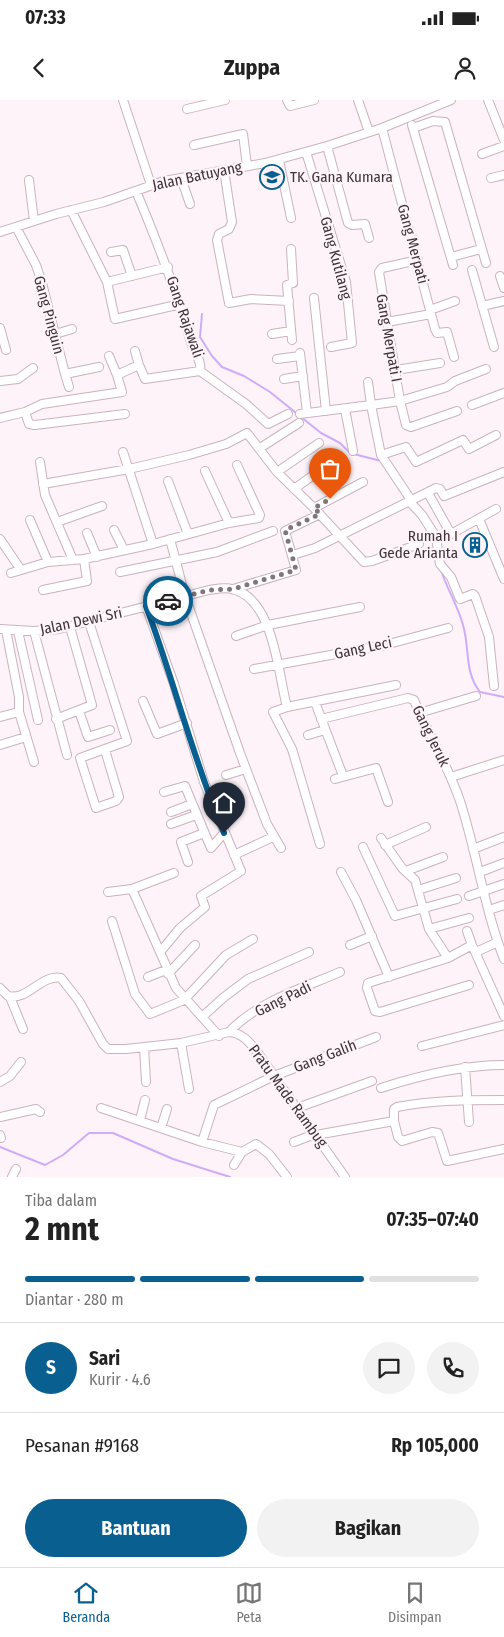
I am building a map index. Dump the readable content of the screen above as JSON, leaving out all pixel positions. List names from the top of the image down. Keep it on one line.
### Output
{"streets":{"street":["Jalan Batuyang","Gang Merpati","Gang Kutilang","Gang Pinguin","Gang Rajawali","Gang Merpati I","Jalan Dewi Sri","Gang Leci","Gang Jeruk","Gang Padi","Gang Galih","Pratu Made Rambug"]},"crossings":[["Jalan Batuyang","Gang Merpati"],["Jalan Batuyang","Gang Kutilang"],["Jalan Batuyang","Gang Pinguin"],["Jalan Batuyang","Gang Rajawali"],["Gang Merpati","Gang Merpati I"],["Gang Padi","Pratu Made Rambug"],["Gang Galih","Pratu Made Rambug"]],"places":{"school or university":["TK. Gana Kumara"],"building":["Rumah I Gede Arianta"]},"page":{"status":"07:33","header":"Zuppa","heading":["2 mnt","Tiba dalam","07:35–07:40"],"panel":["Sari","Kurir · 4.6","Pesanan #9168","Rp 105,000"],"bar":"Diantar · 280 m","round":"S","buttons":["Bantuan","Bagikan"],"tabs":["Beranda","Peta","Disimpan"]}}
